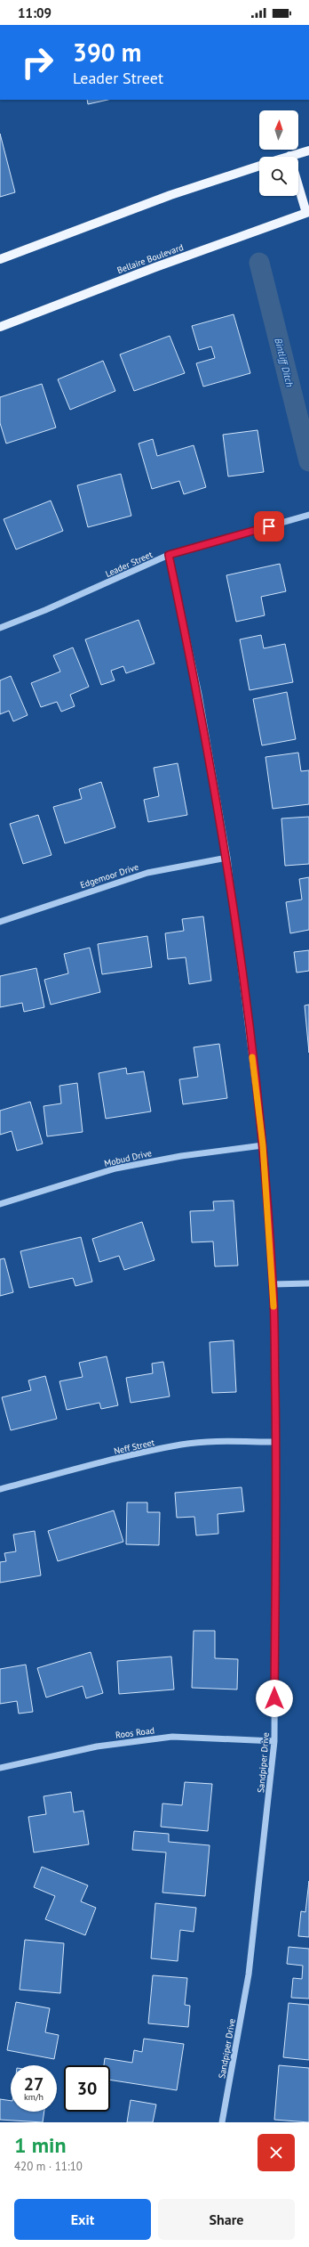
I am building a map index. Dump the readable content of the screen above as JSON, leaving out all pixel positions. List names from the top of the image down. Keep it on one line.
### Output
{"streets":{"main road":["Bellaire Boulevard"],"street":["Leader Street","Edgemoor Drive","Mobud Drive","Neff Street","Roos Road","Sandpiper Drive"]},"crossings":[["Leader Street","Sandpiper Drive"],["Edgemoor Drive","Sandpiper Drive"],["Mobud Drive","Sandpiper Drive"],["Neff Street","Sandpiper Drive"],["Roos Road","Sandpiper Drive"]],"water":["Bintliff Ditch"],"north":"top","page":{"status":"11:09","turn":["390 m","Leader Street"],"speed":"27 km/h","limit":"30","heading":["1 min","420 m · 11:10"],"buttons":["Exit","Share"]}}
